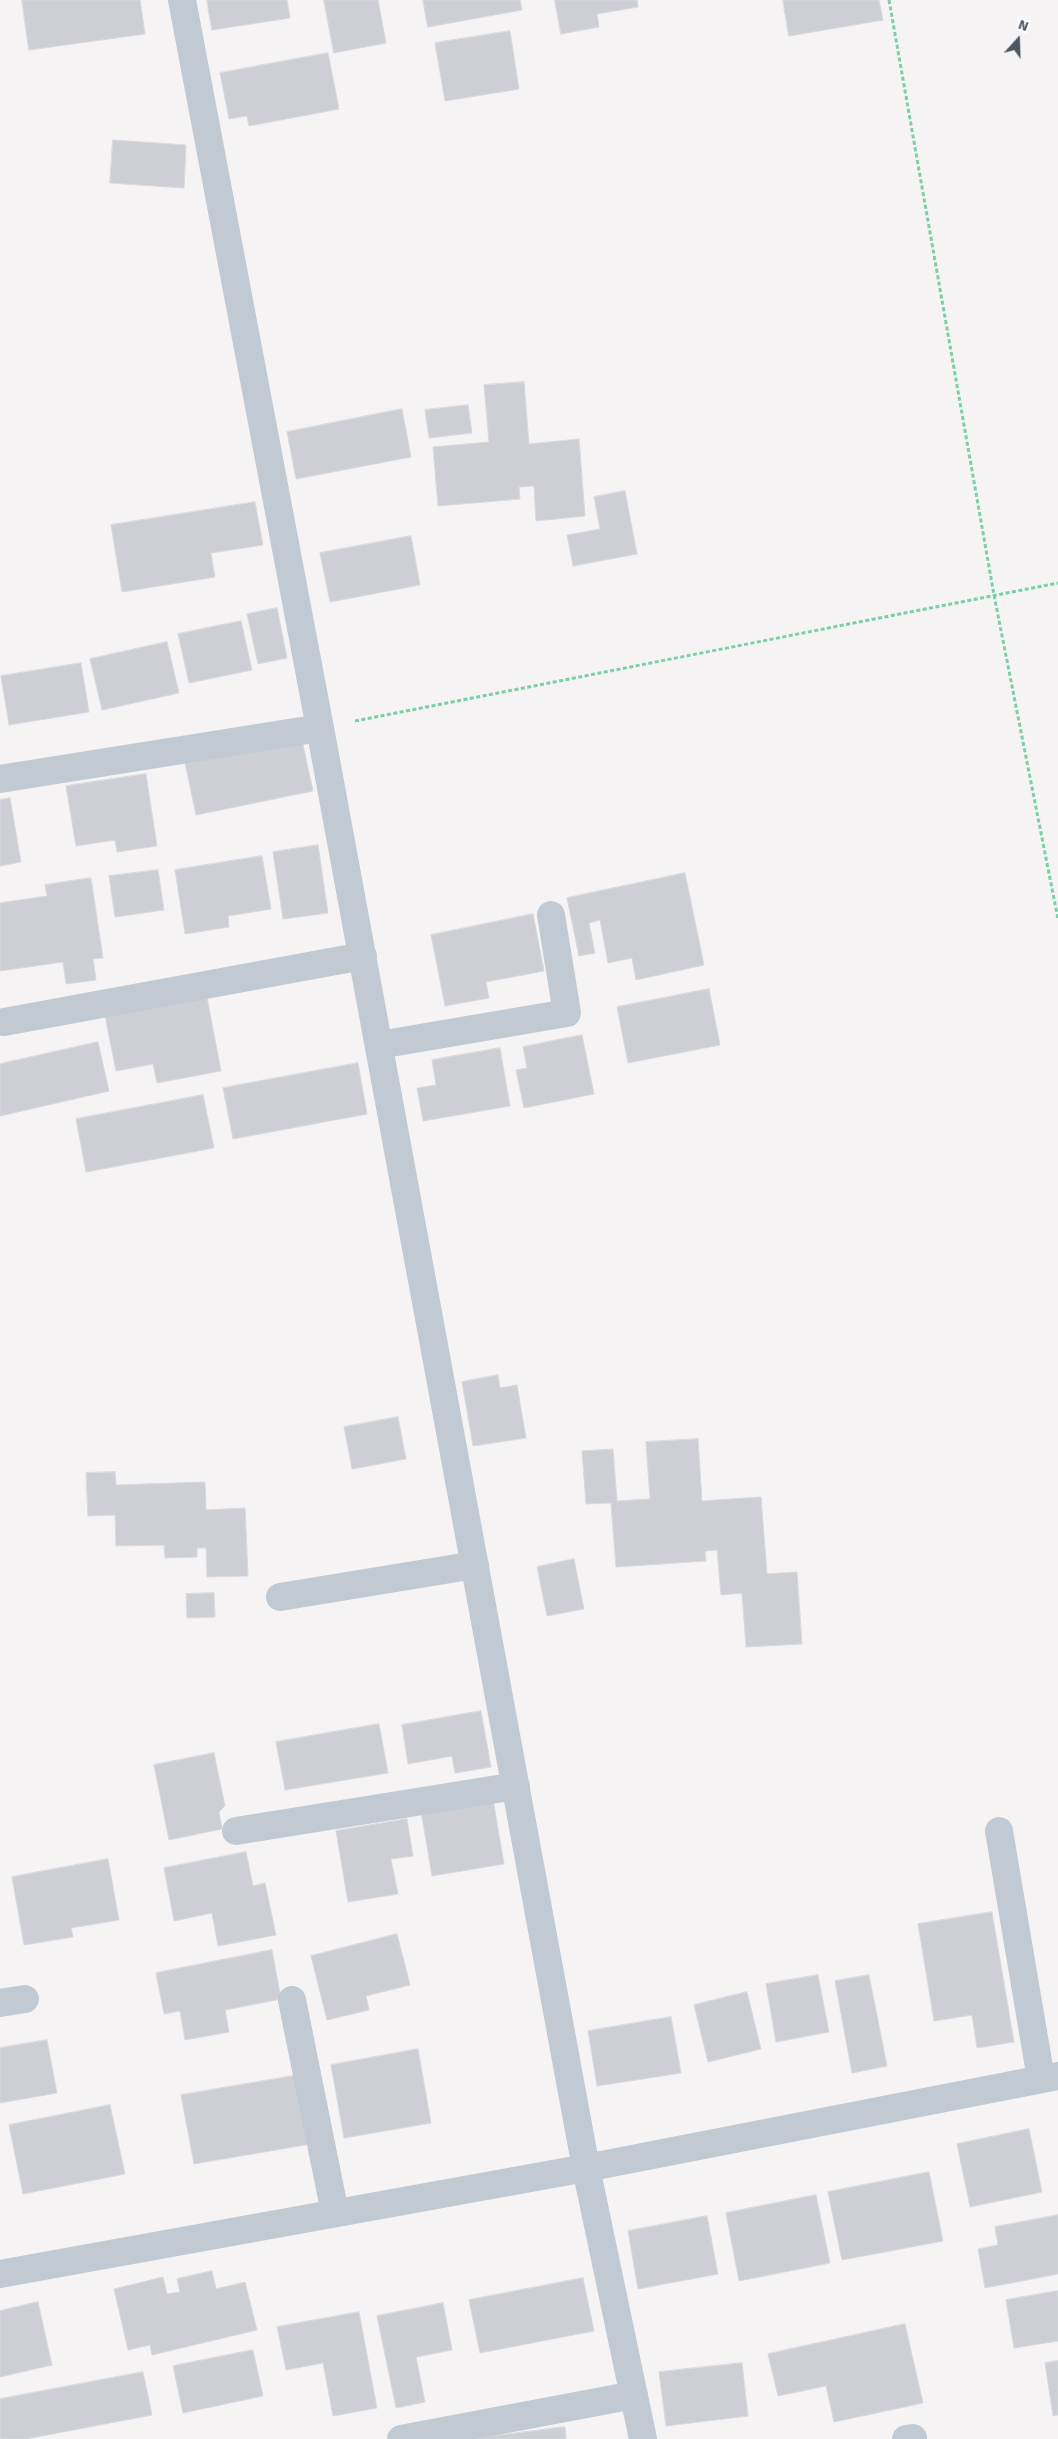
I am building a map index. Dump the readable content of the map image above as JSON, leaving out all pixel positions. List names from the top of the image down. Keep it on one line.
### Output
{"north":"top"}
